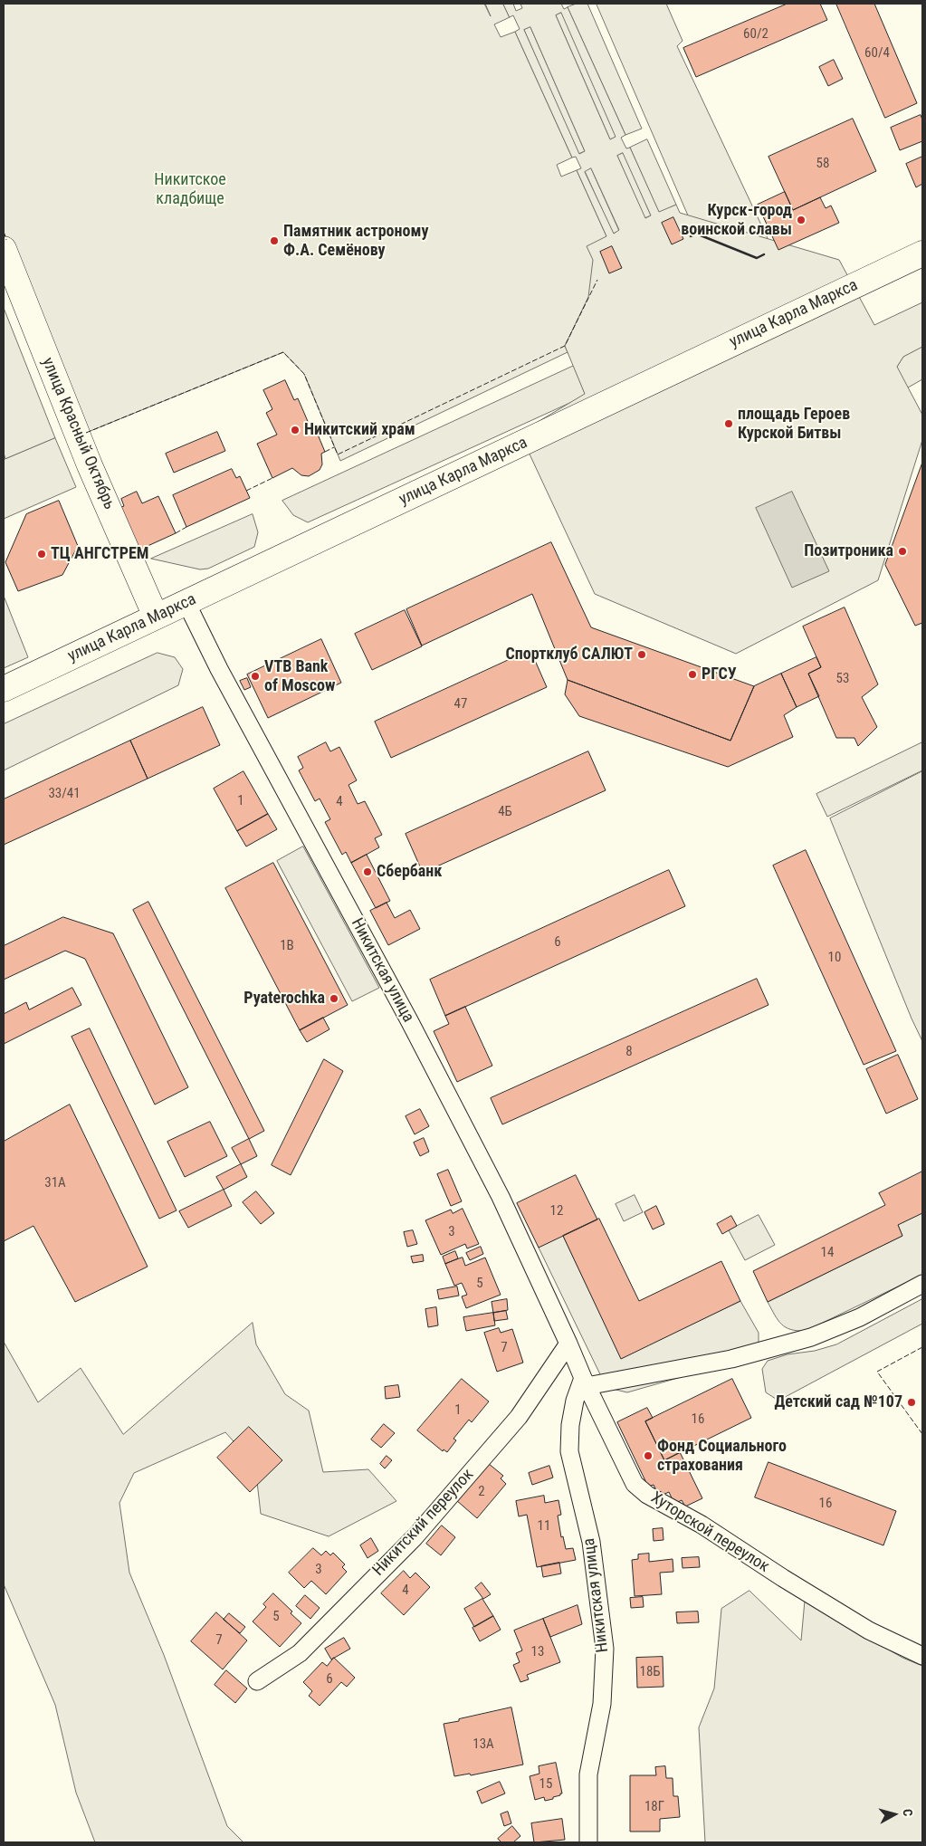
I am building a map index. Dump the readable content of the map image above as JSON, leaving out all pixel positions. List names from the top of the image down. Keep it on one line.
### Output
{"streets":{"main road":["улица Карла Маркса","улица Красный Октябрь"],"street":["Никитская улица","Никитский переулок","Хуторской переулок"]},"crossings":[["улица Карла Маркса","улица Красный Октябрь"],["улица Карла Маркса","Никитская улица"],["Никитская улица","Никитский переулок"],["Никитская улица","Хуторской переулок"],["Никитский переулок","Хуторской переулок"]],"parks":["Никитское кладбище"],"places":["Курск-город воинской славы","Памятник астроному Ф.А. Семёнову","площадь Героев Курской Битвы","Никитский храм","Позитроника","ТЦ АНГСТРЕМ","Спортклуб САЛЮТ","РГСУ","VTB Bank of Moscow","Сбербанк","Pyaterochka","Детский сад №107","Фонд Социального страхования"],"house_numbers":["60/2","60/4","58","53","47","33/41","1","4","4Б","6","1В","10","8","31А","12","3","14","5","7","1","16","2","16","11","3","4","5","7","13","18Б","6","13А","15","18Г"],"north":"right"}
